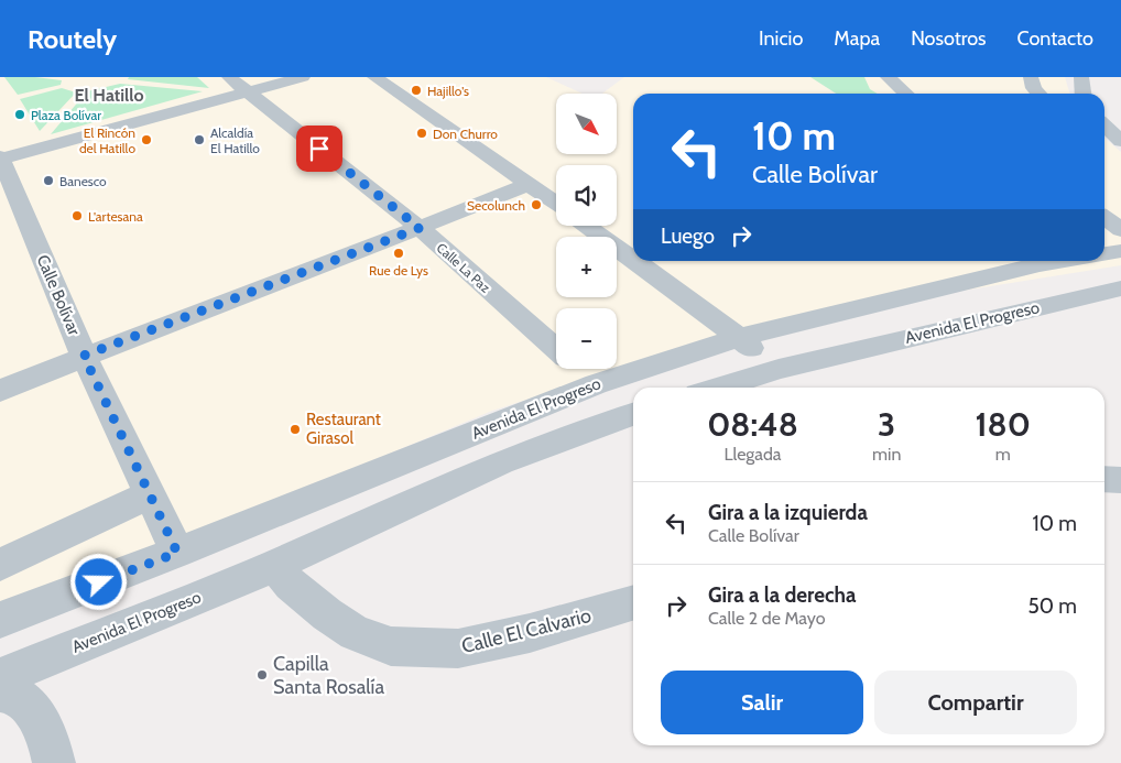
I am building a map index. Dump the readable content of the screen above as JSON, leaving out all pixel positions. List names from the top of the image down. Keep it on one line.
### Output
{"streets":{"street":["Calle La Paz","Calle Bolívar","Avenida El Progreso","Calle El Calvario"]},"crossings":[["Calle La Paz","Avenida El Progreso"],["Calle Bolívar","Avenida El Progreso"],["Avenida El Progreso","Calle El Calvario"]],"districts":["El Hatillo"],"places":["Hajillo's","Plaza Bolívar","Don Churro","El Rincón del Hatillo","Alcaldía El Hatillo","Banesco","Secolunch","L'artesana","Rue de Lys","Restaurant Girasol","Capilla Santa Rosalía"],"north":"bottom right","page":{"header":"Routely","nav":["Inicio","Mapa","Nosotros","Contacto"],"map_buttons":["+","−"],"turn":["10 m","Calle Bolívar"],"then":"Luego","eta":["08:48","Llegada","3","min","180","m"],"list":[{"name":"Gira a la izquierda","note":"Calle Bolívar","value":"10 m"},{"name":"Gira a la derecha","note":"Calle 2 de Mayo","value":"50 m"}],"buttons":["Salir","Compartir"]}}
